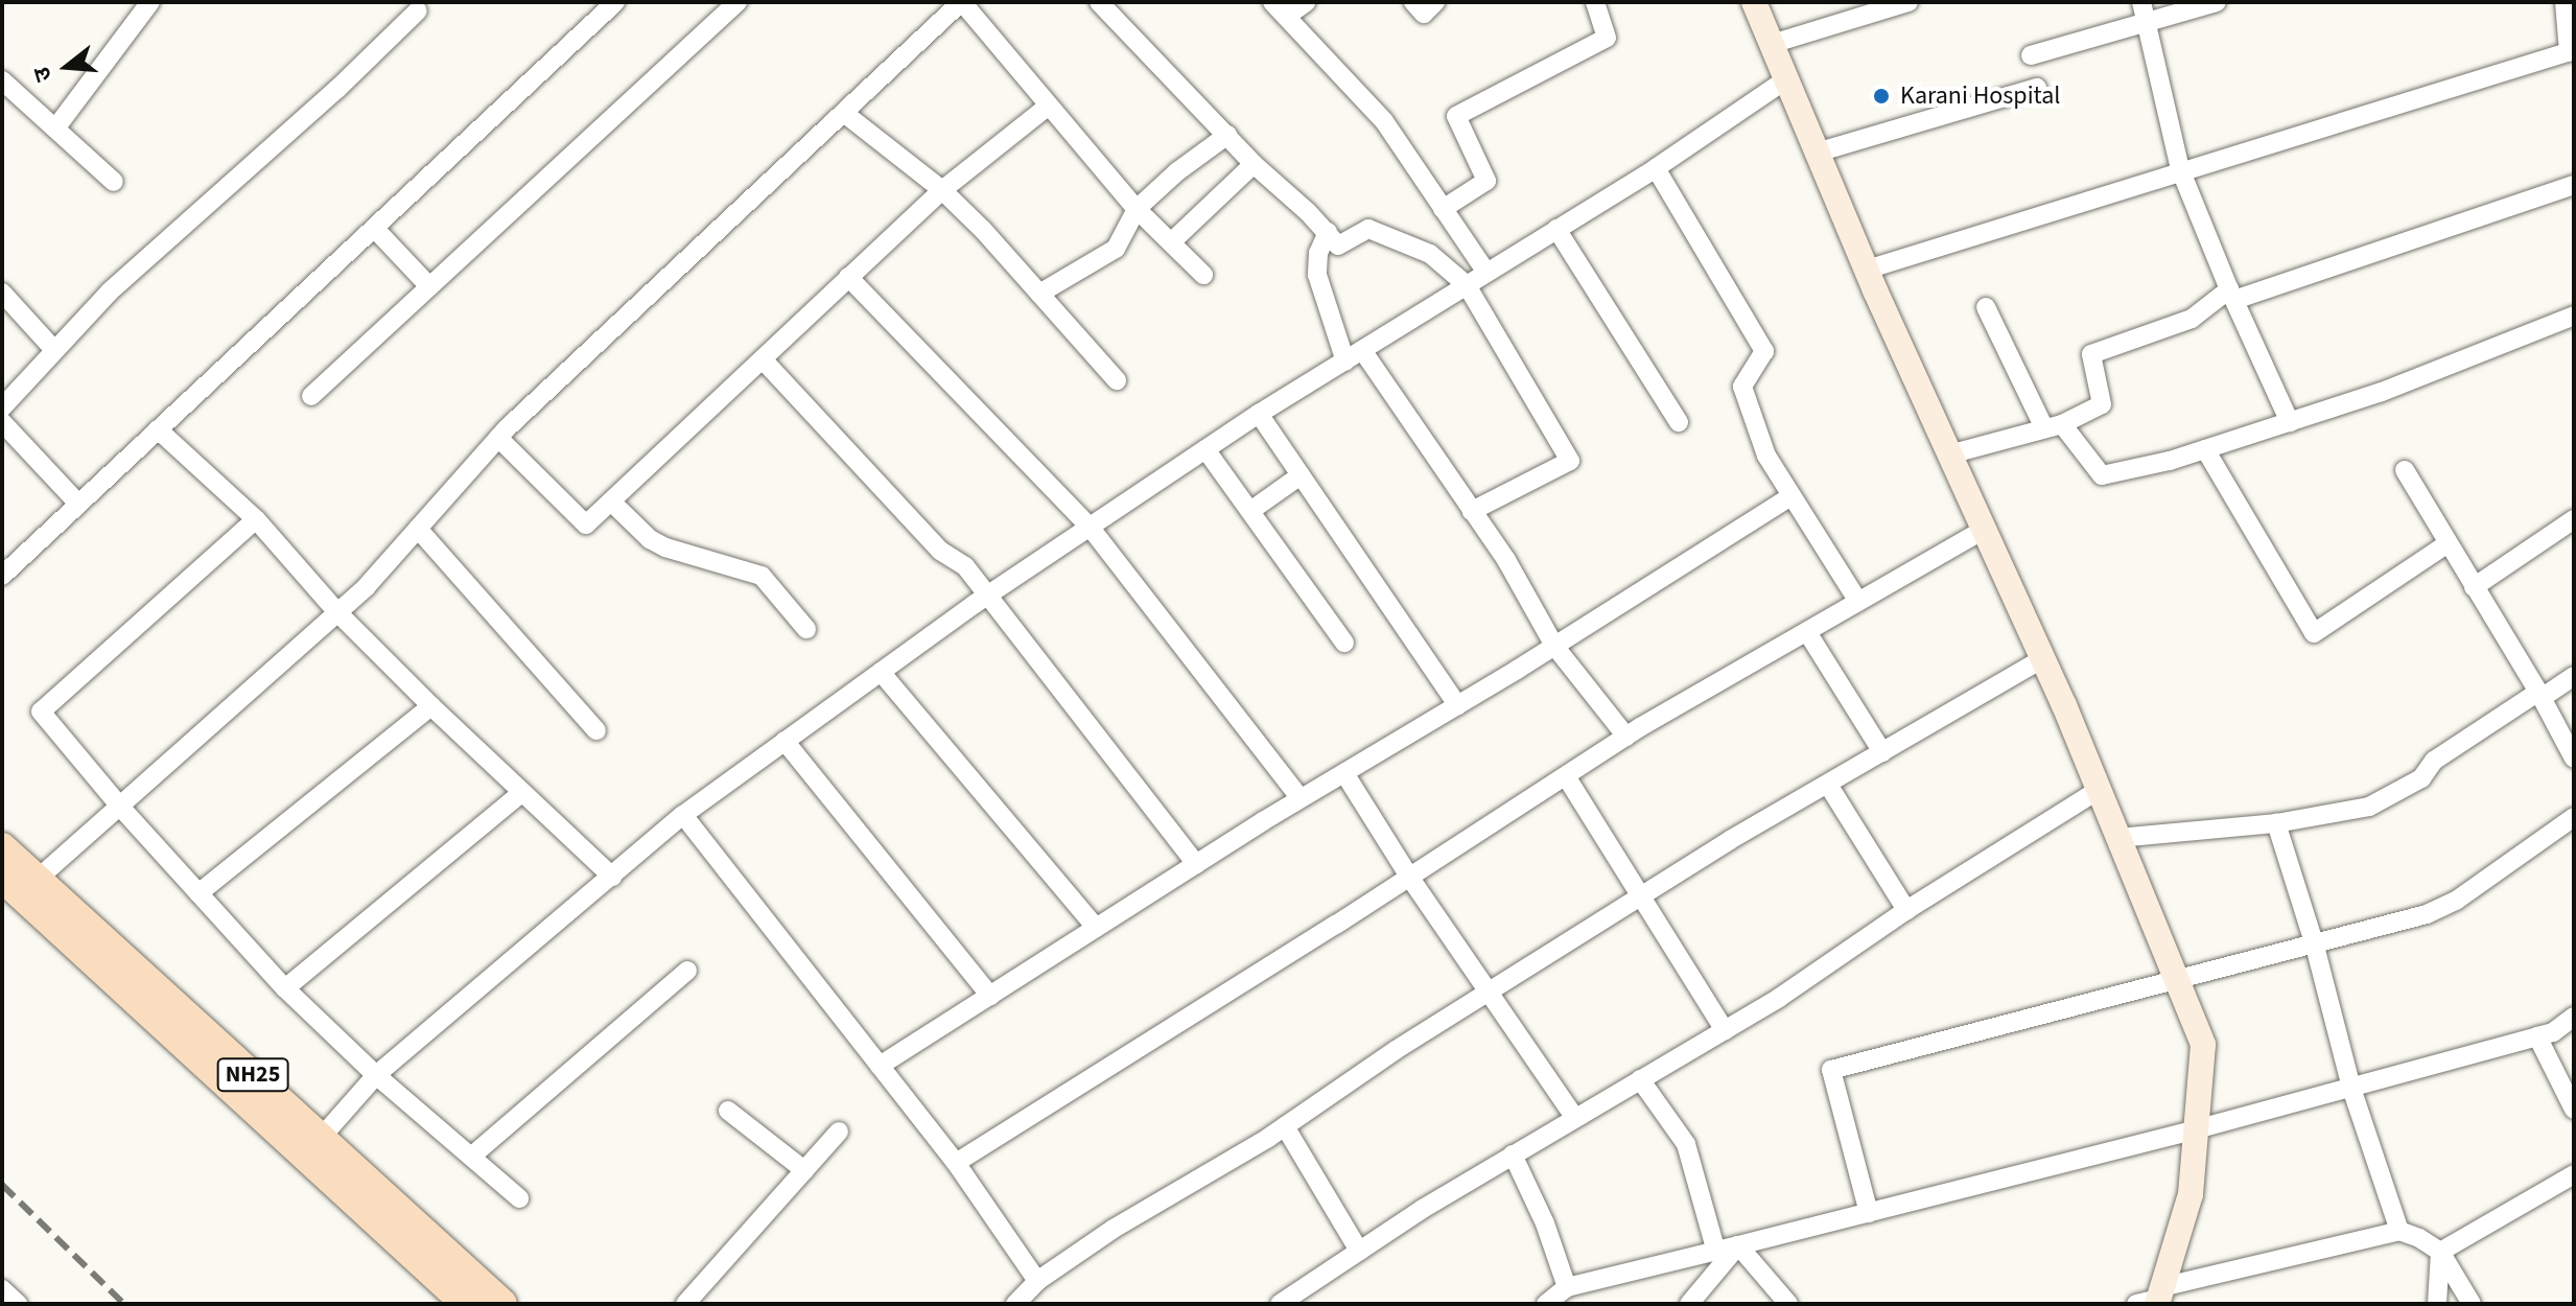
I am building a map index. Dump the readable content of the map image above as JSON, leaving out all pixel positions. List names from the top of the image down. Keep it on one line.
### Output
{"streets":{"main road":["NH25"]},"places":["Karani Hospital"],"north":"left"}
